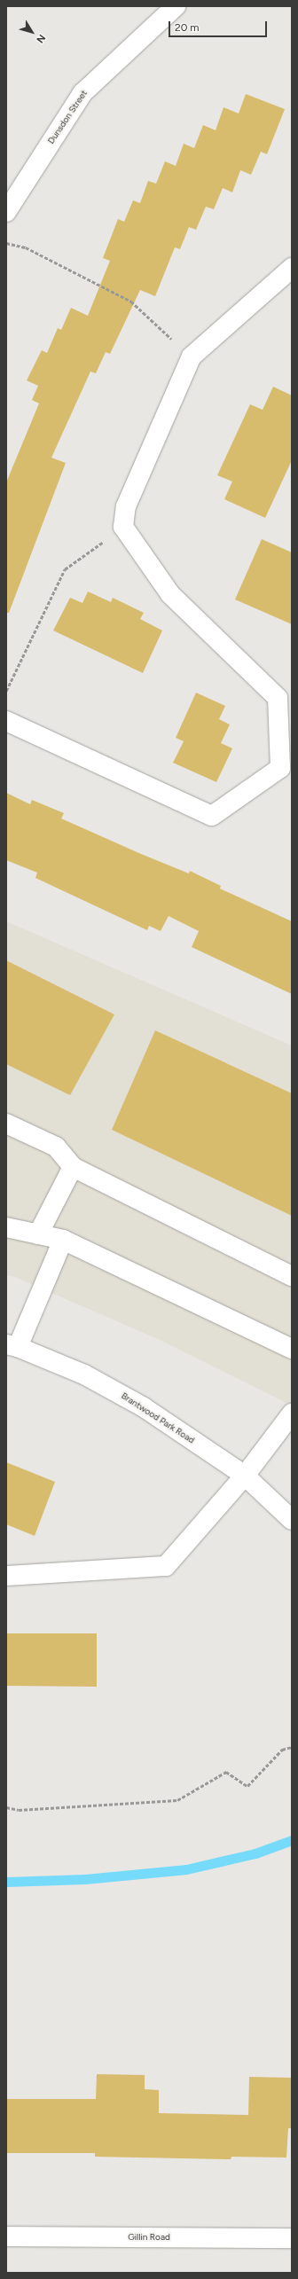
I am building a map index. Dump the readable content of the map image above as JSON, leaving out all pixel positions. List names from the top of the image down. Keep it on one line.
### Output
{"streets":{"street":["Dunsdon Street","Brantwood Park Road","Gillin Road"]},"scale_bar":"20 m","north":"bottom right"}
